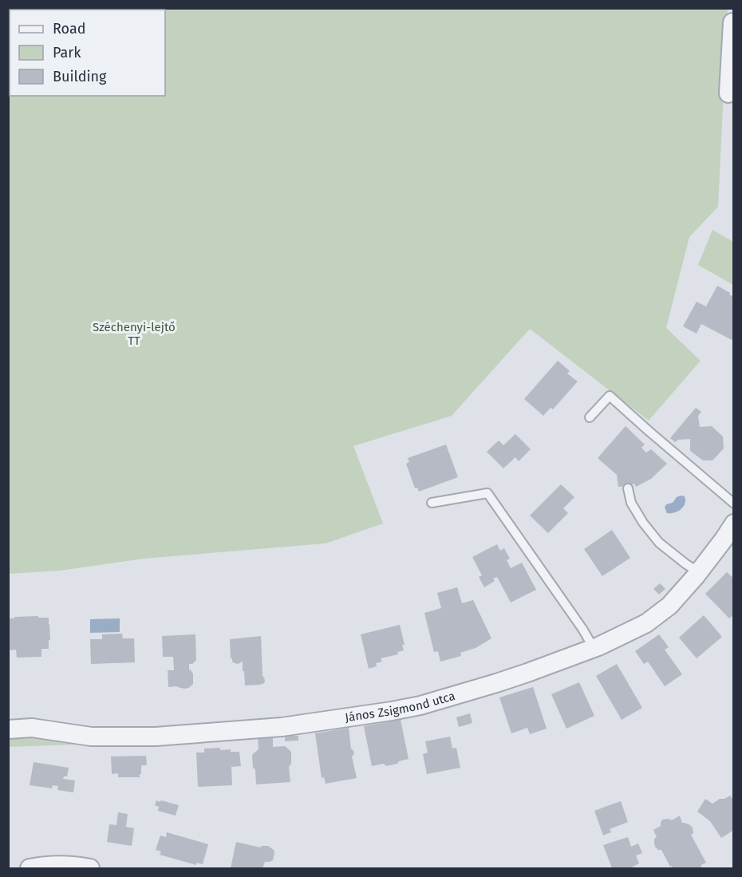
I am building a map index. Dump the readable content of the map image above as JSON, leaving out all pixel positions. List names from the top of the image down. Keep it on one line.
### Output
{"streets":{"street":["János Zsigmond utca"]},"parks":["Széchenyi-lejtő TT"],"legend":["Road","Park","Building"]}
